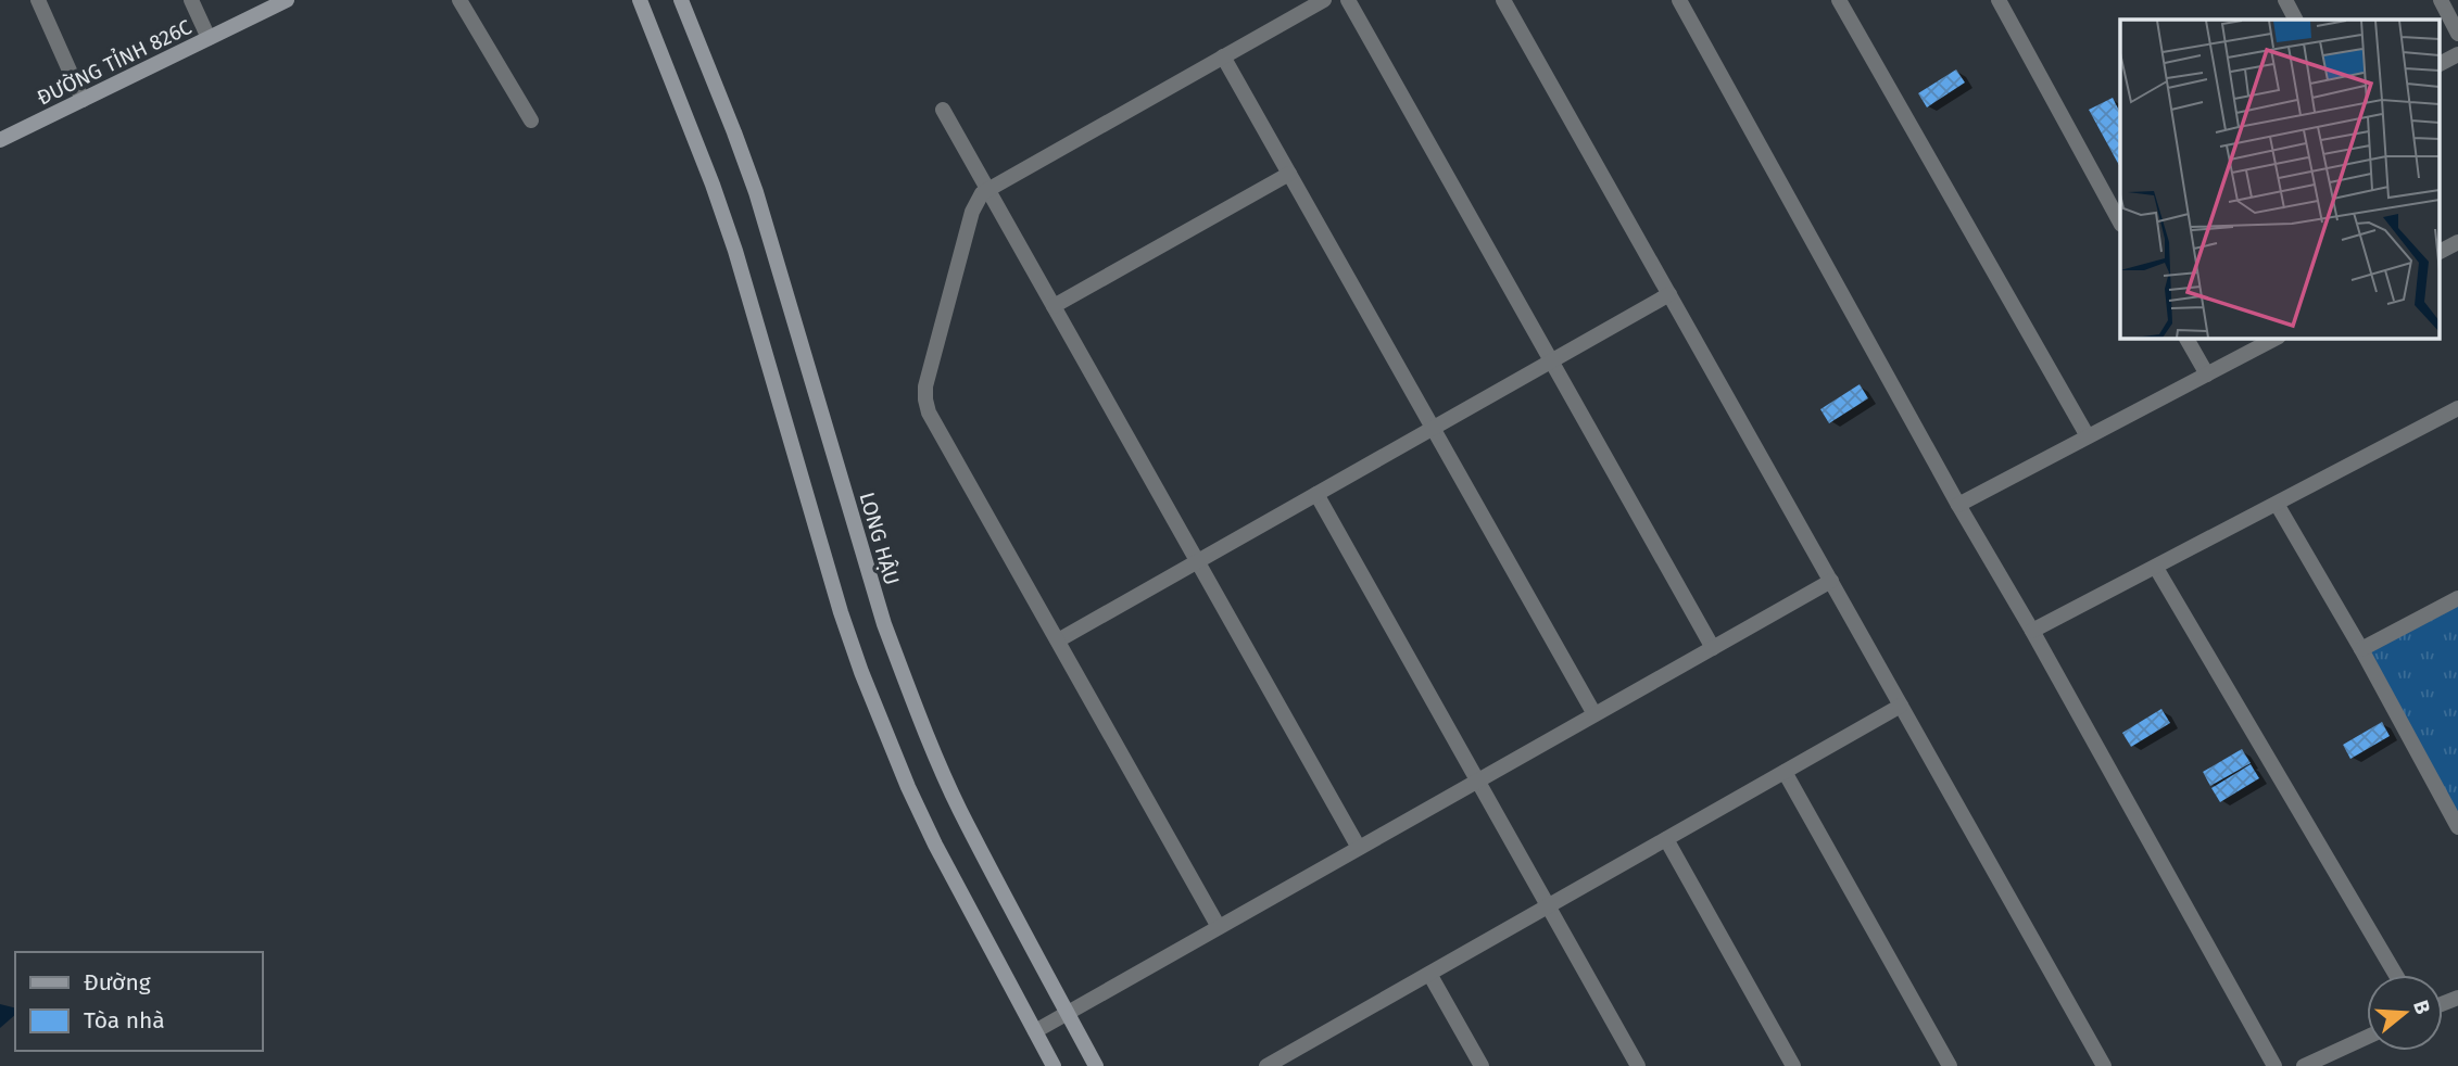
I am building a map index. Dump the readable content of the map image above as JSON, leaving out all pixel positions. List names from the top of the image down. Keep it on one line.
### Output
{"streets":{"main road":["ĐƯỜNG TỈNH 826C","LONG HẬU"]},"legend":["Đường","Tòa nhà"],"north":"right"}
